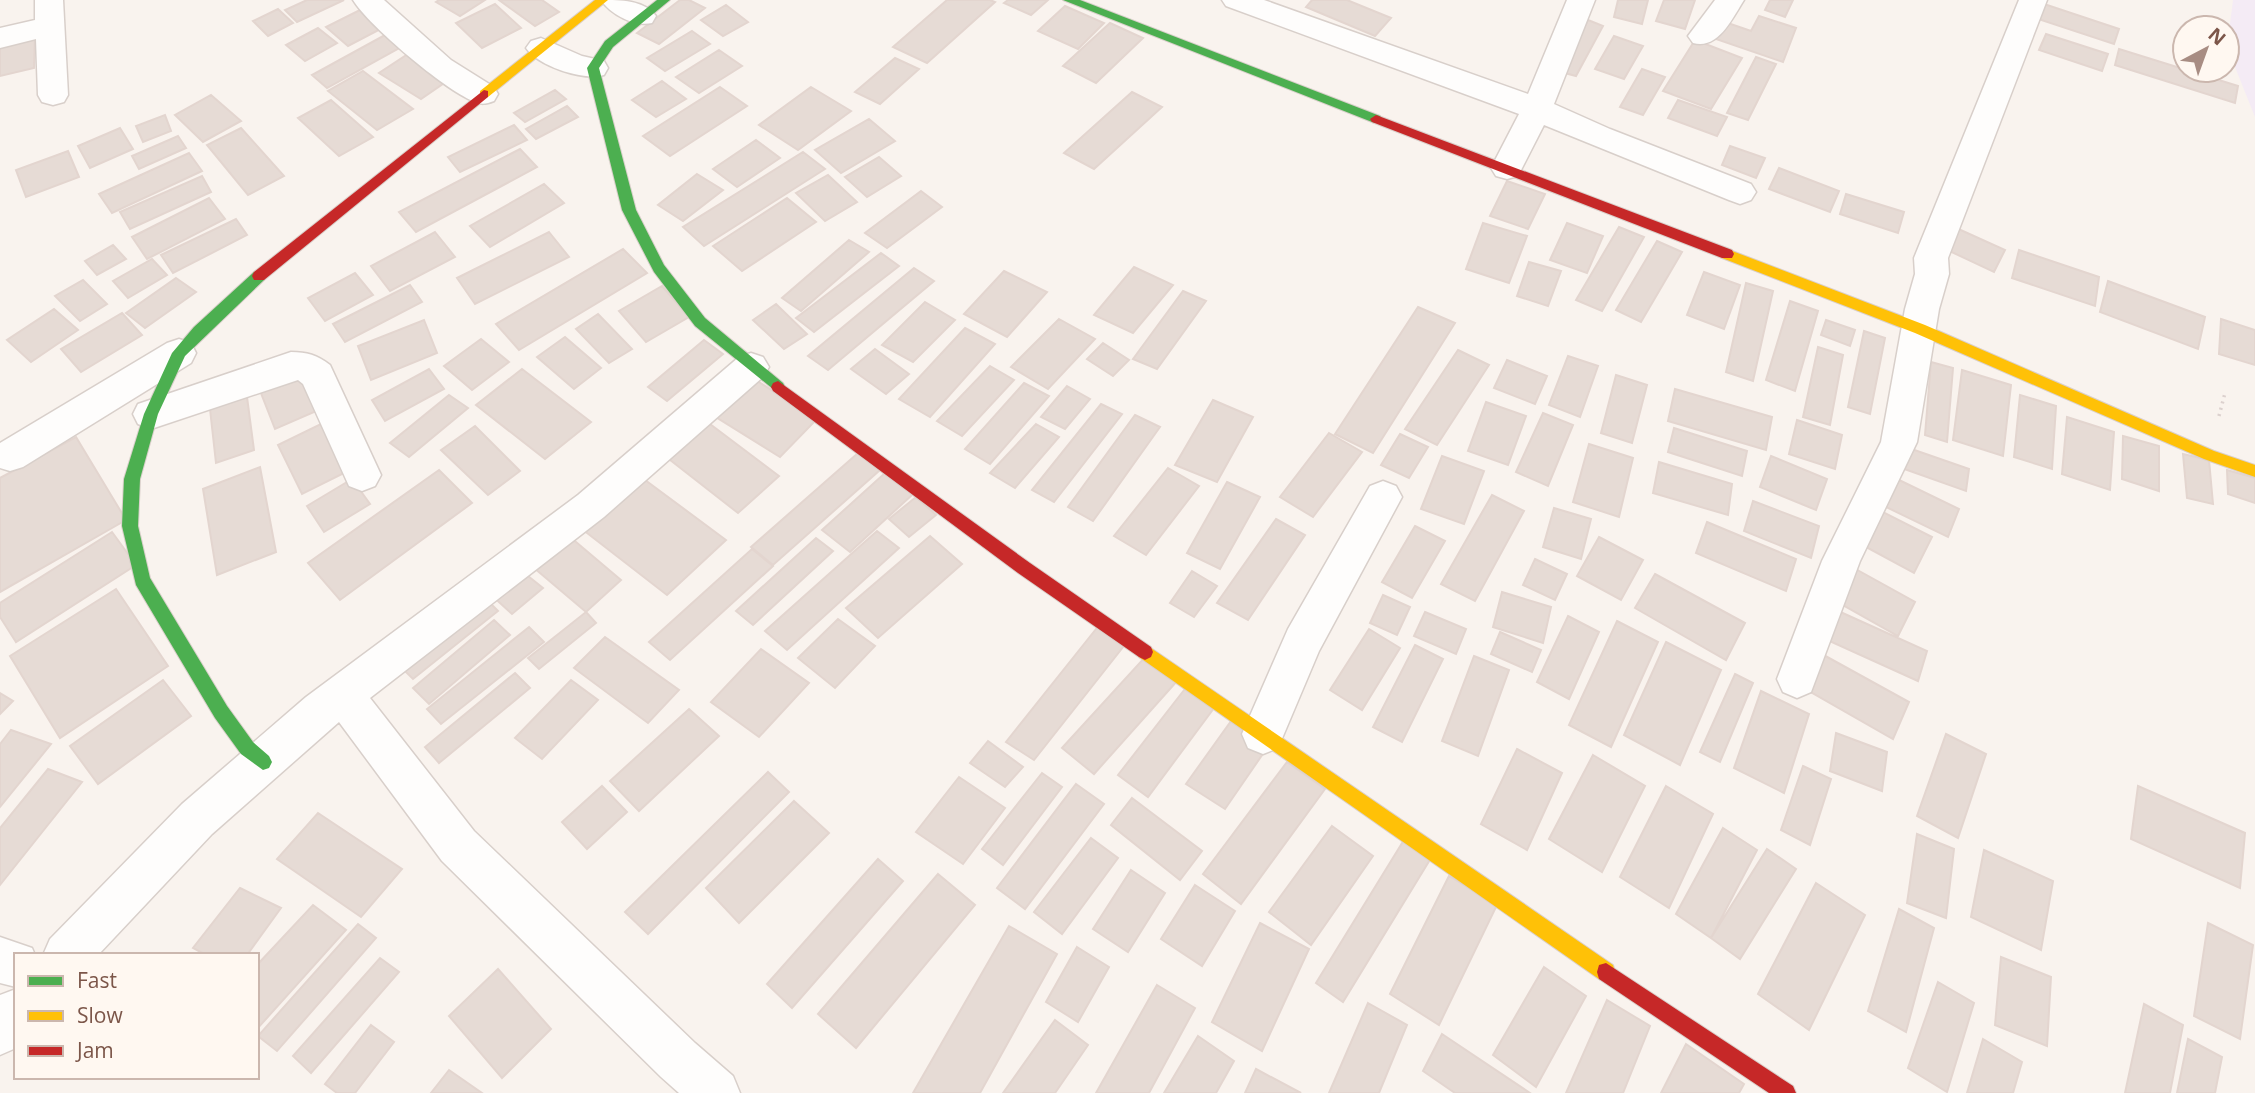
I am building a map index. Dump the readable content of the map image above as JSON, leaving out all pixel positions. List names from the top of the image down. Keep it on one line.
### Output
{"legend":["Fast","Slow","Jam"],"north":"top right"}
